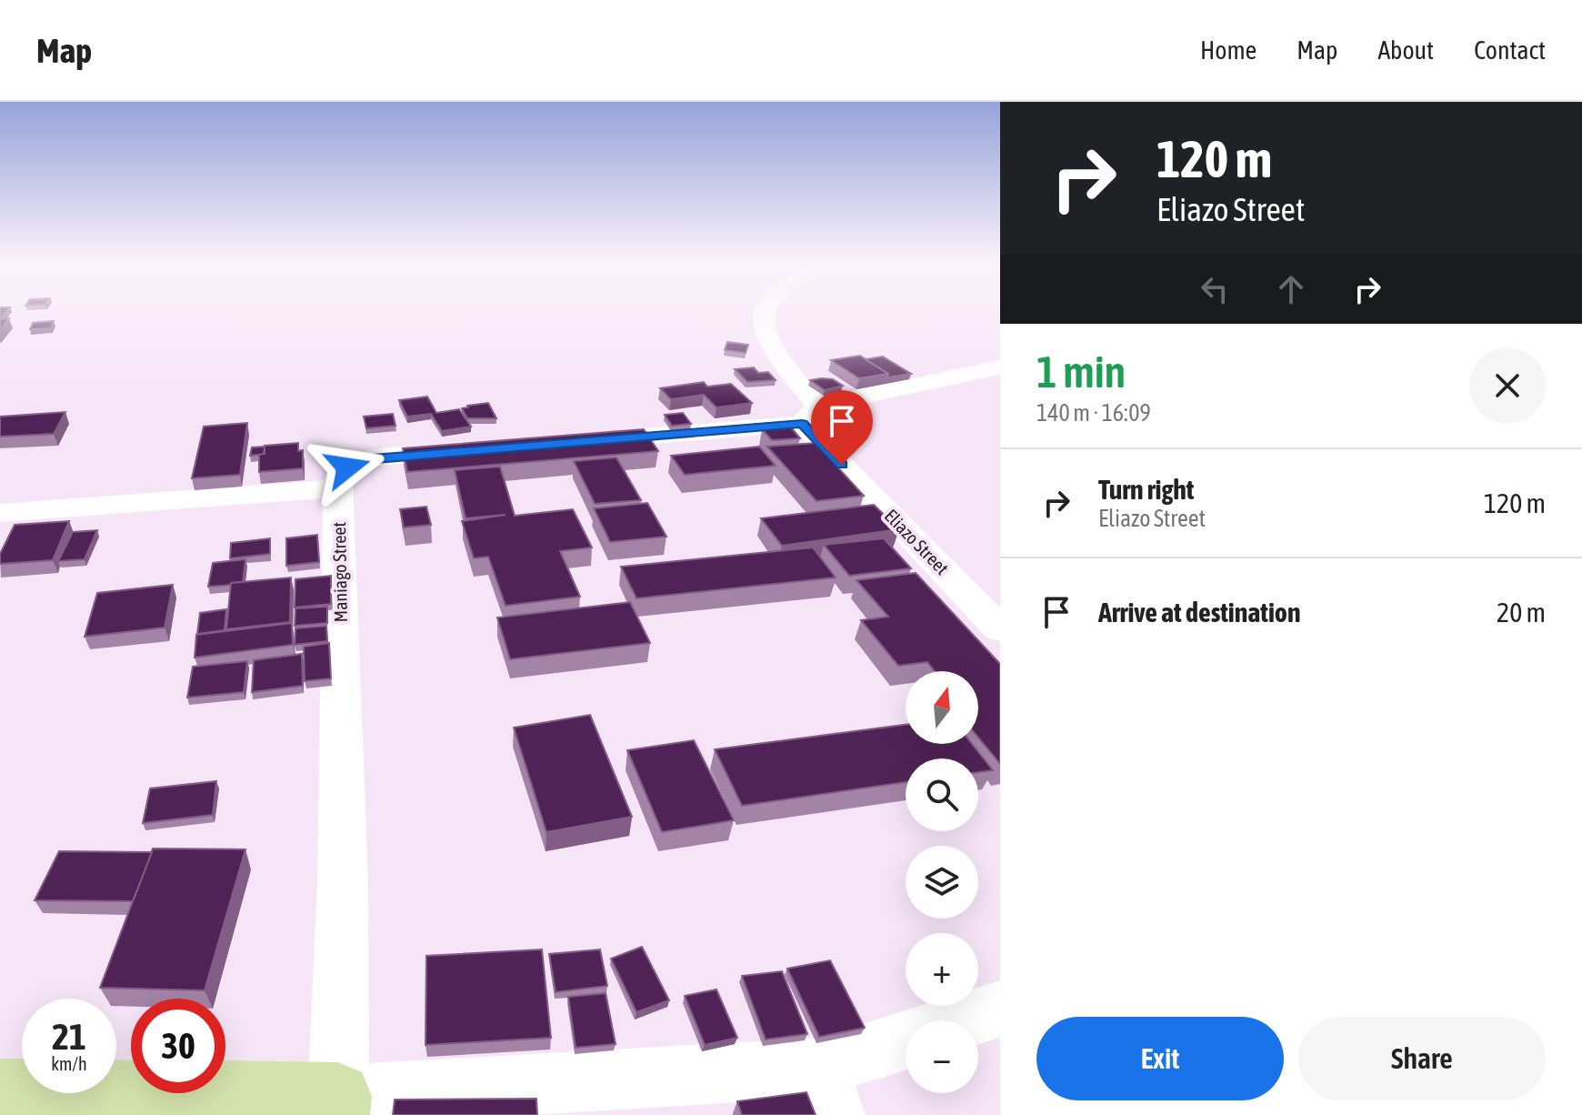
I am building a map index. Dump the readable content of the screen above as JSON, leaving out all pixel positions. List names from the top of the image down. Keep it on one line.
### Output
{"streets":{"street":["Eliazo Street","Maniago Street"]},"north":"top","page":{"header":"Map","nav":["Home","Map","About","Contact"],"turn":["120 m","Eliazo Street"],"heading":["1 min","140 m · 16:09"],"list":[{"name":"Turn right","note":"Eliazo Street","value":"120 m"},{"name":"Arrive at destination","value":"20 m"}],"map_buttons":["+","−"],"speed":"21 km/h","limit":"30","buttons":["Exit","Share"]}}
